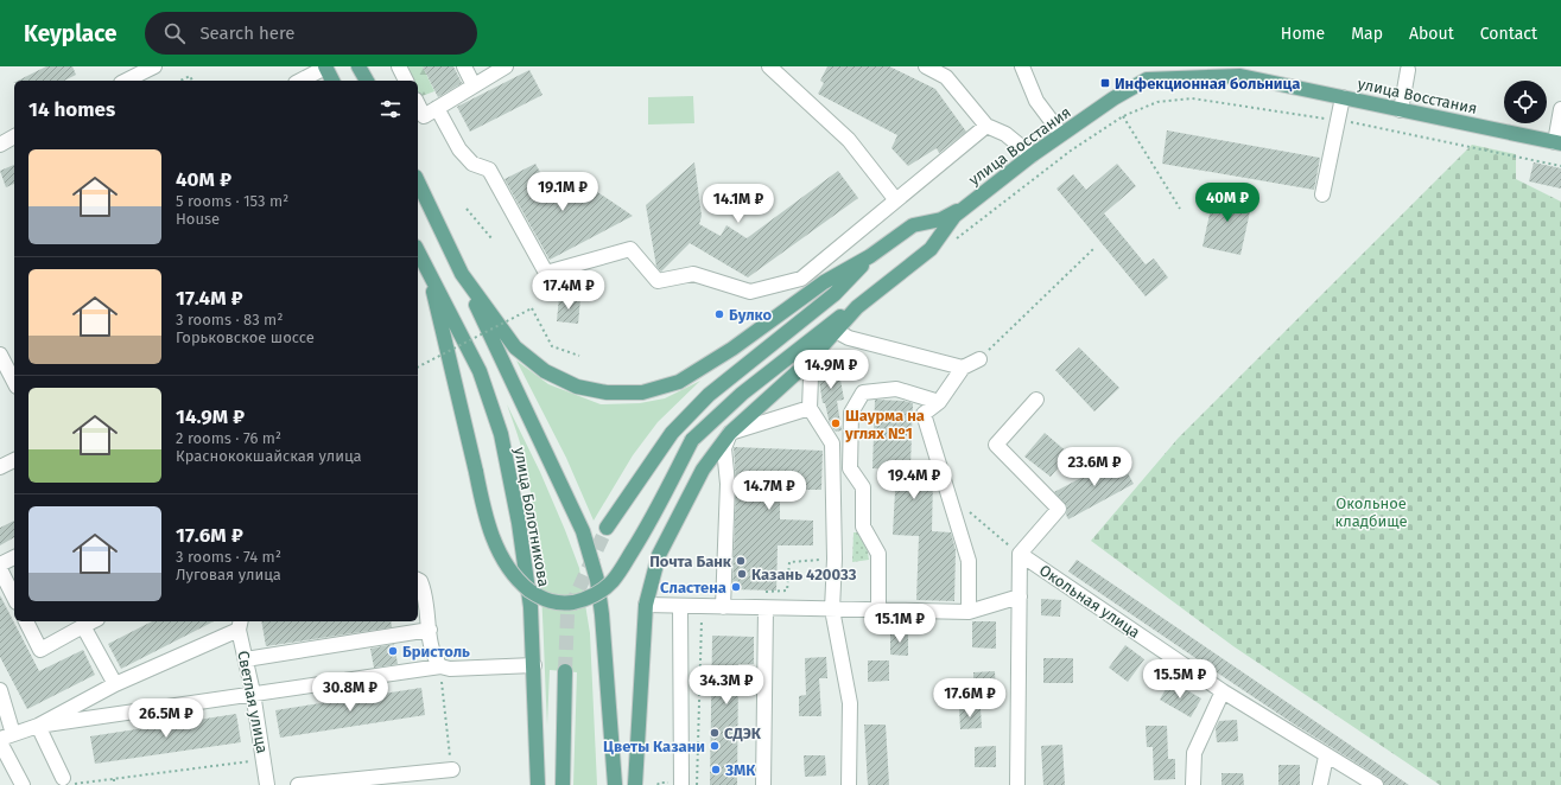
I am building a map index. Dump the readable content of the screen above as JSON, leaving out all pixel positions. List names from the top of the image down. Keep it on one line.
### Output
{"streets":{"main road":["улица Восстания","улица Болотникова"],"street":["Окольная улица","Светлая улица"]},"parks":["Окольное кладбище"],"places":{"transit":["Инфекционная больница"],"other":["Булко","Шаурма на углях №1","Почта Банк","Казань 420033","Сластена","Бристоль","СДЭК","Цветы Казани","ЗМК"]},"page":{"header":"Keyplace","search":"Search here","nav":["Home","Map","About","Contact"],"heading":"14 homes","list":[{"name":"40M ₽","note":"5 rooms · 153 m² · House"},{"name":"17.4M ₽","note":"3 rooms · 83 m² · Горьковское шоссе"},{"name":"14.9M ₽","note":"2 rooms · 76 m² · Краснококшайская улица"},{"name":"17.6M ₽","note":"3 rooms · 74 m² · Луговая улица"}],"price":["19.1M ₽","40M ₽","14.1M ₽","17.4M ₽","14.9M ₽","23.6M ₽","19.4M ₽","14.7M ₽","15.1M ₽","15.5M ₽","34.3M ₽","30.8M ₽","17.6M ₽","26.5M ₽"]}}
